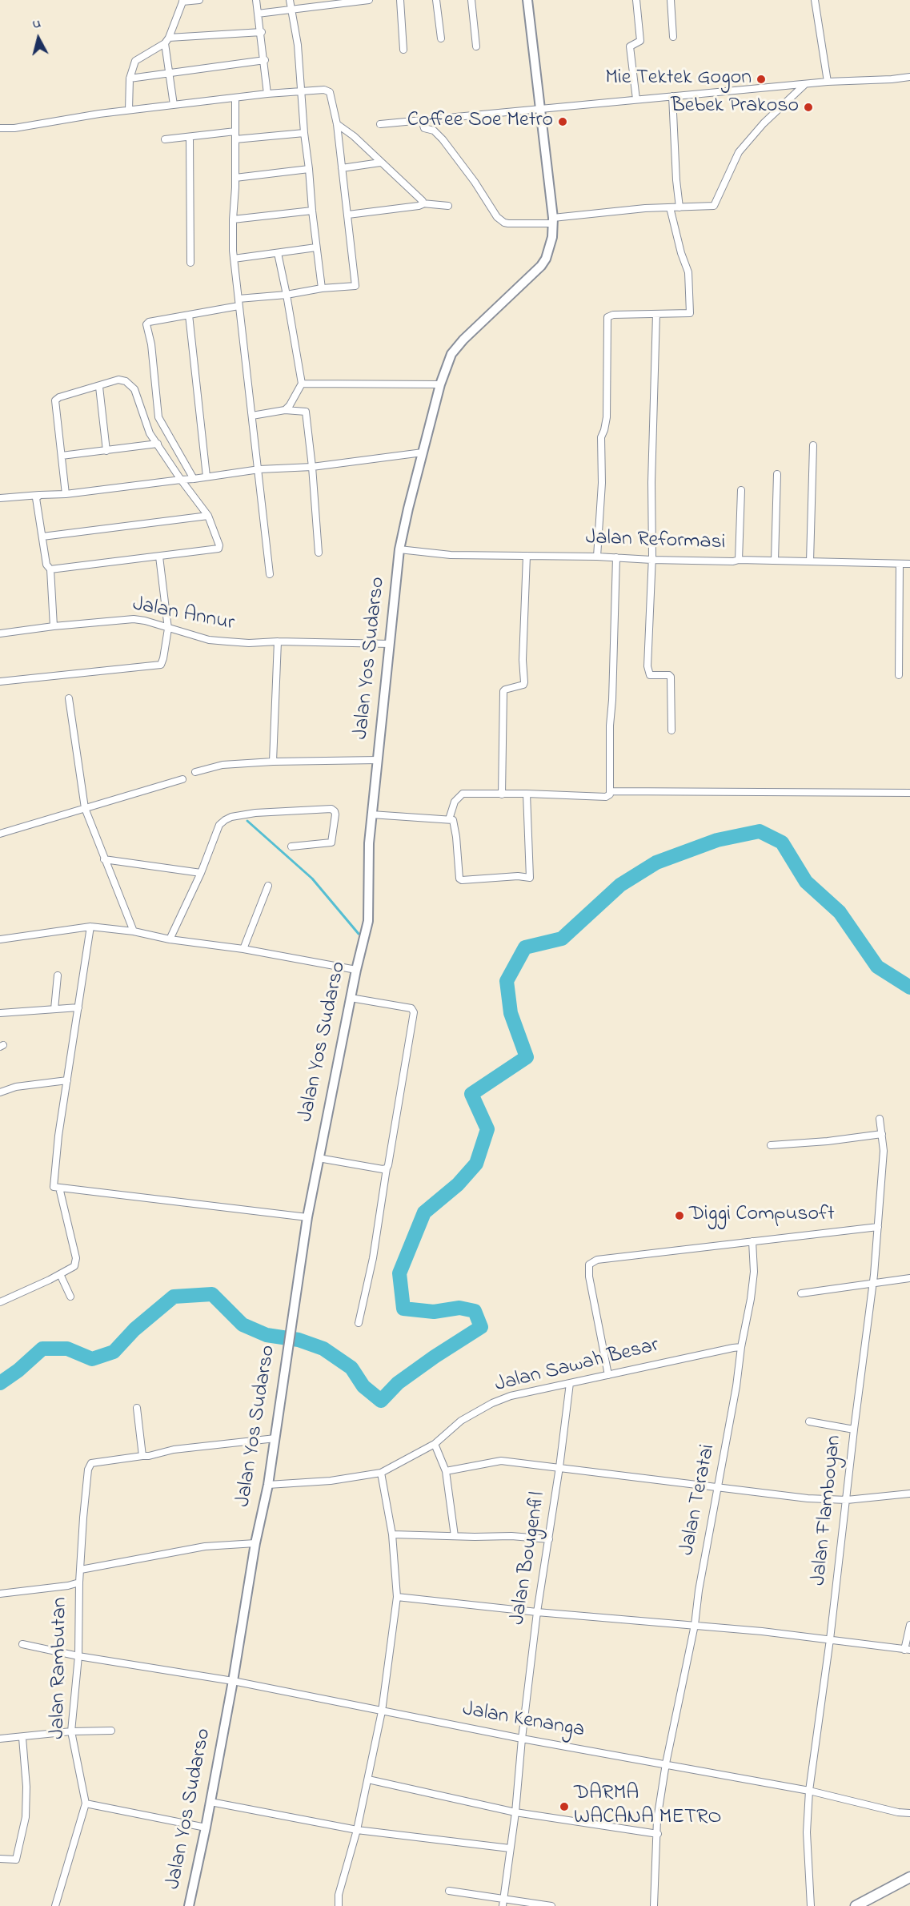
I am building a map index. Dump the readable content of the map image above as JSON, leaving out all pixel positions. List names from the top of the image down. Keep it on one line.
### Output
{"streets":{"street":["Jalan Reformasi","Jalan Annur","Jalan Yos Sudarso","Jalan Sawah Besar","Jalan Teratai","Jalan Flamboyan","Jalan Bougenfil","Jalan Rambutan","Jalan Kenanga"]},"crossings":[["Jalan Reformasi","Jalan Yos Sudarso"],["Jalan Annur","Jalan Yos Sudarso"],["Jalan Yos Sudarso","Jalan Sawah Besar"],["Jalan Yos Sudarso","Jalan Kenanga"],["Jalan Sawah Besar","Jalan Teratai"],["Jalan Sawah Besar","Jalan Bougenfil"],["Jalan Teratai","Jalan Kenanga"],["Jalan Flamboyan","Jalan Kenanga"],["Jalan Bougenfil","Jalan Kenanga"],["Jalan Rambutan","Jalan Kenanga"]],"places":["Mie Tektek Gogon","Bebek Prakoso","Coffee Soe Metro","Diggi Compusoft","DARMA WACANA METRO"],"north":"top"}
